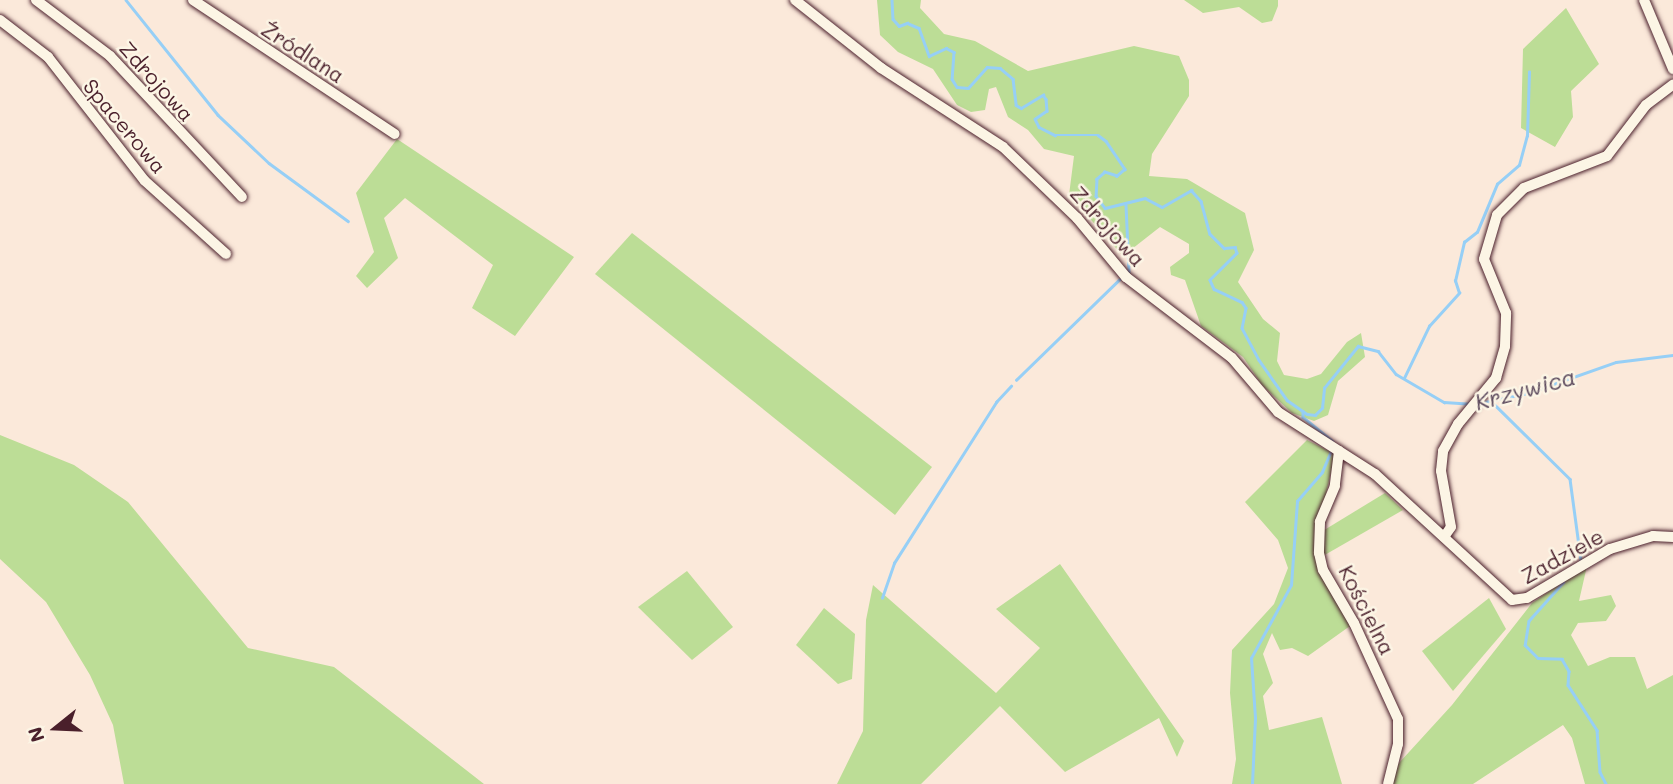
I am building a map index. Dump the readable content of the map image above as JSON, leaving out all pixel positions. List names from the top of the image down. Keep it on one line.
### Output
{"streets":{"street":["Źródlana","Zdrojowa","Spacerowa","Zadziele","Kościelna"]},"crossings":[["Zdrojowa","Zadziele"],["Zdrojowa","Kościelna"]],"water":["Krzywica"],"north":"left"}
